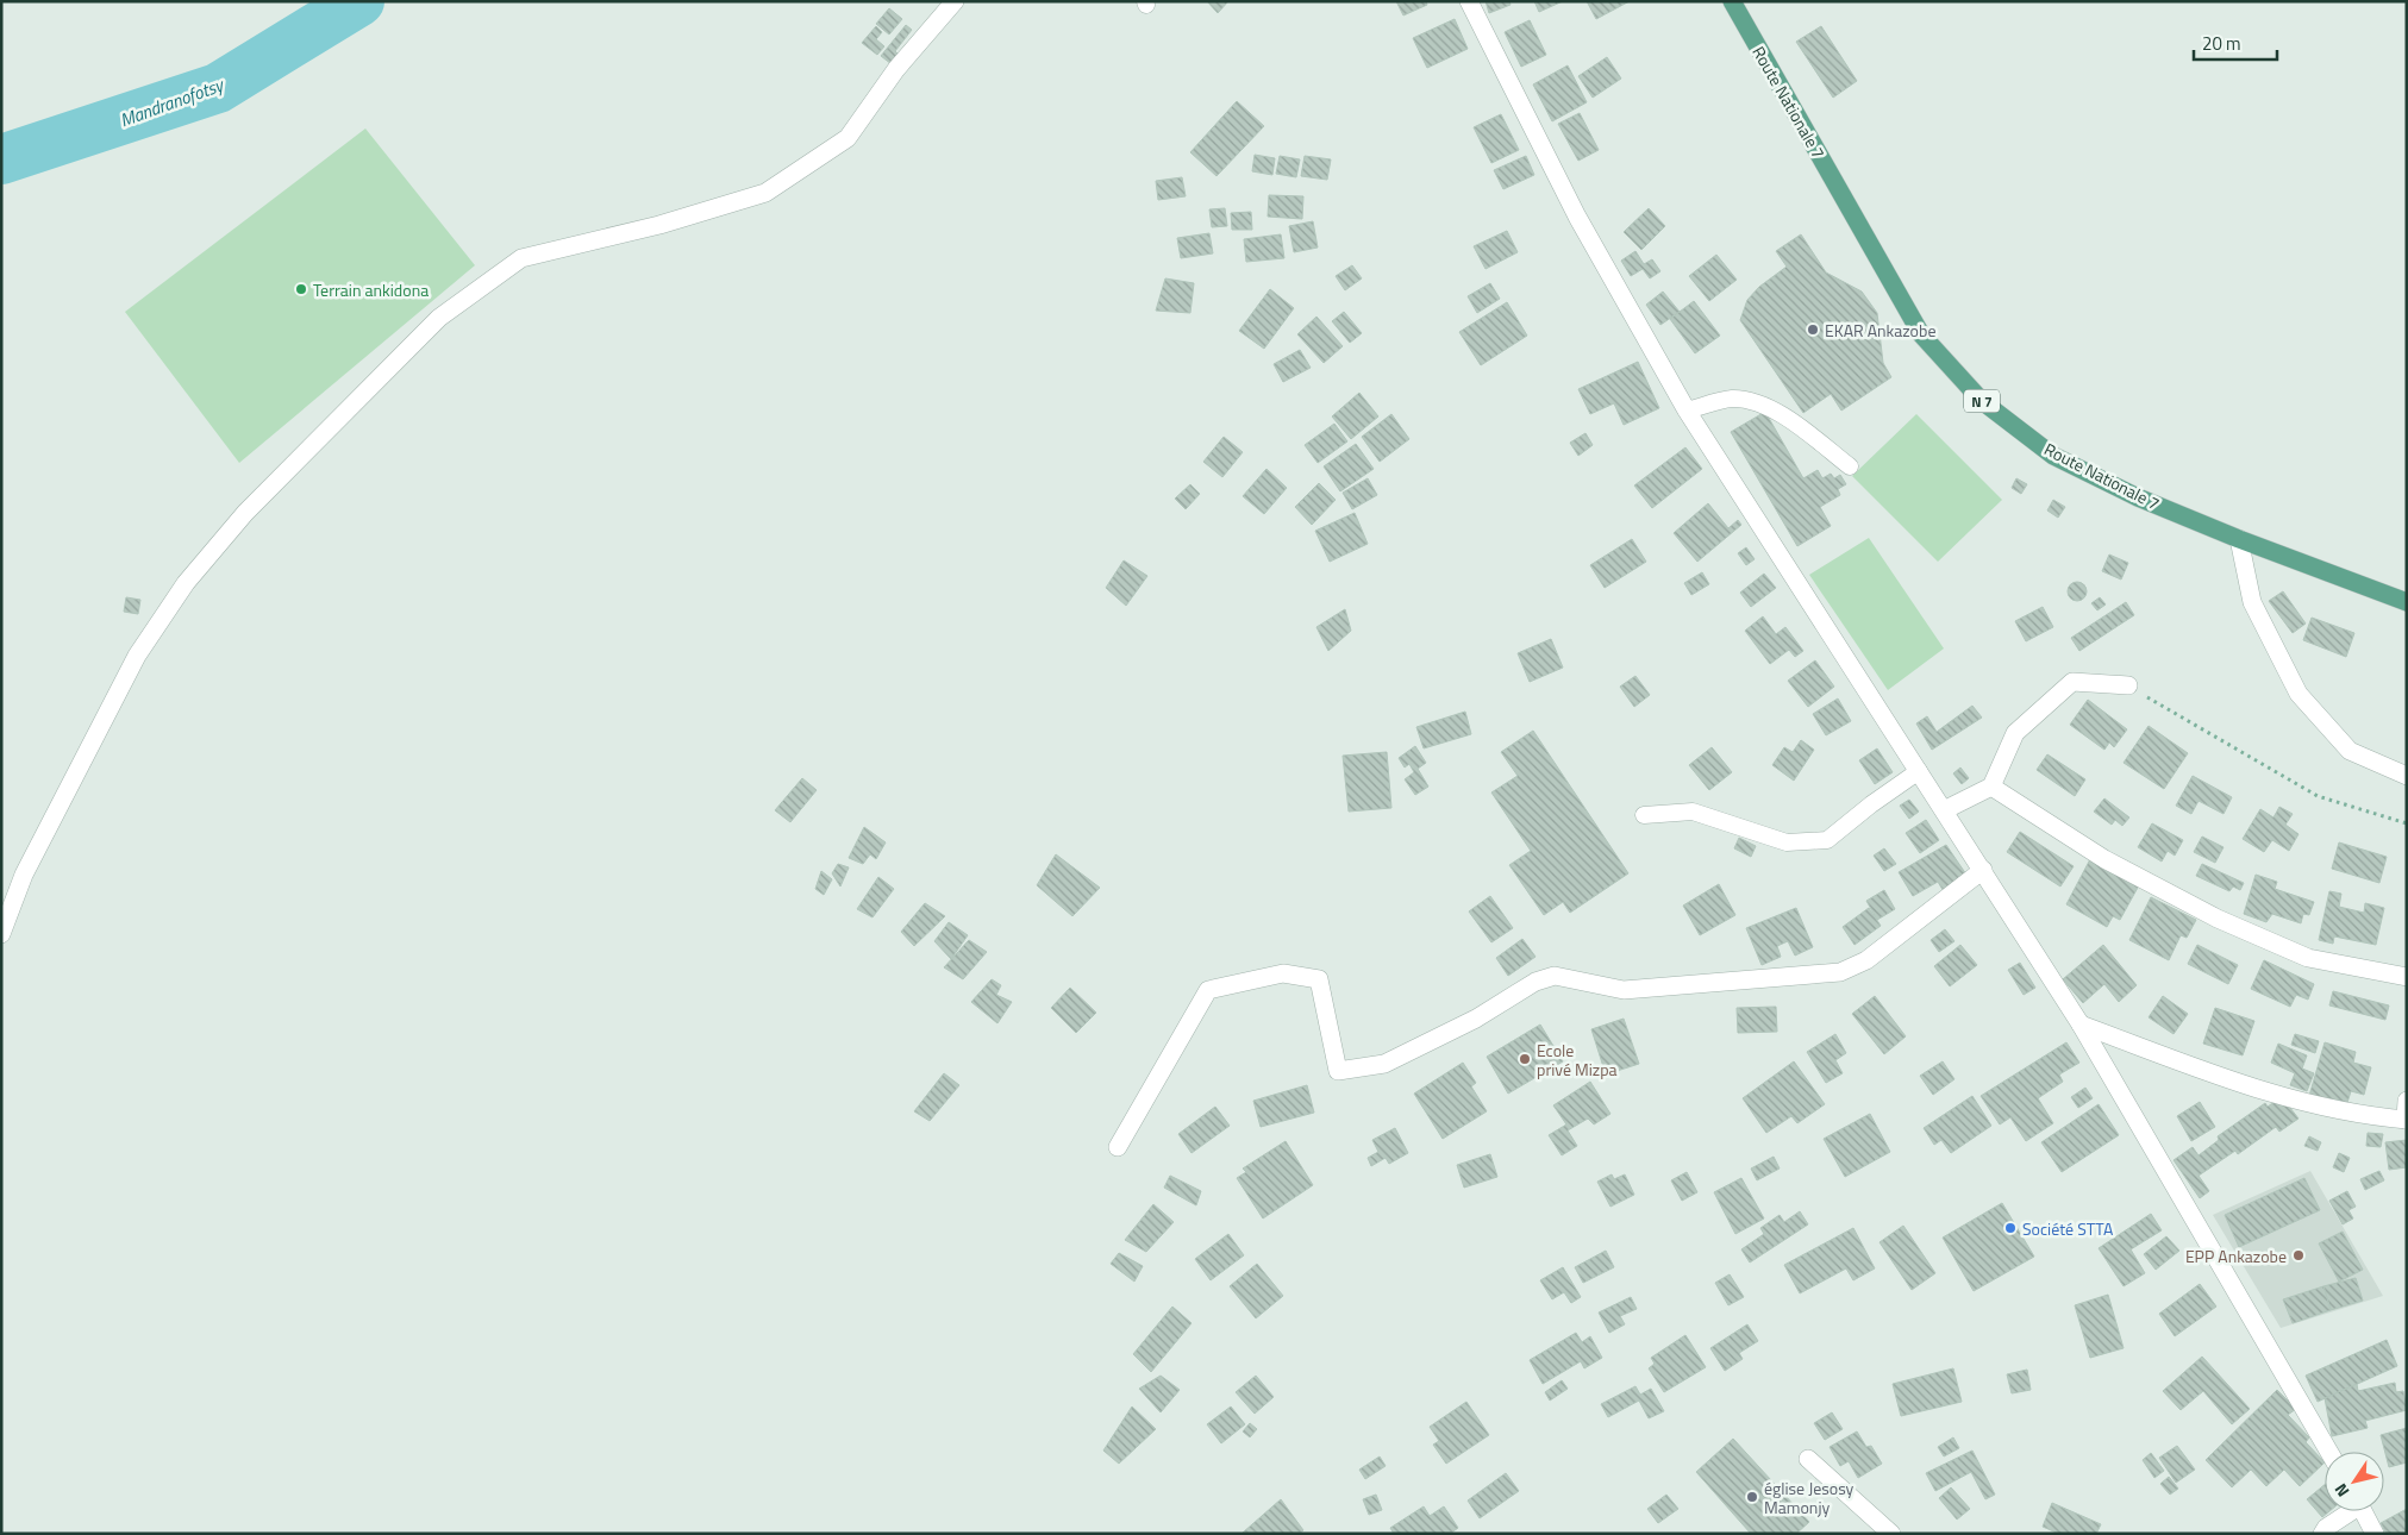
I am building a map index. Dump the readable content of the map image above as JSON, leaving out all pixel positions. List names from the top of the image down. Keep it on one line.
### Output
{"streets":{"main road":["Route Nationale 7","N 7"]},"water":["Mandranofotsy"],"places":["Terrain ankidona","EKAR Ankazobe","Ecole privé Mizpa","Société STTA","EPP Ankazobe","église Jesosy Mamonjy"],"scale_bar":"20 m","north":"bottom left"}
